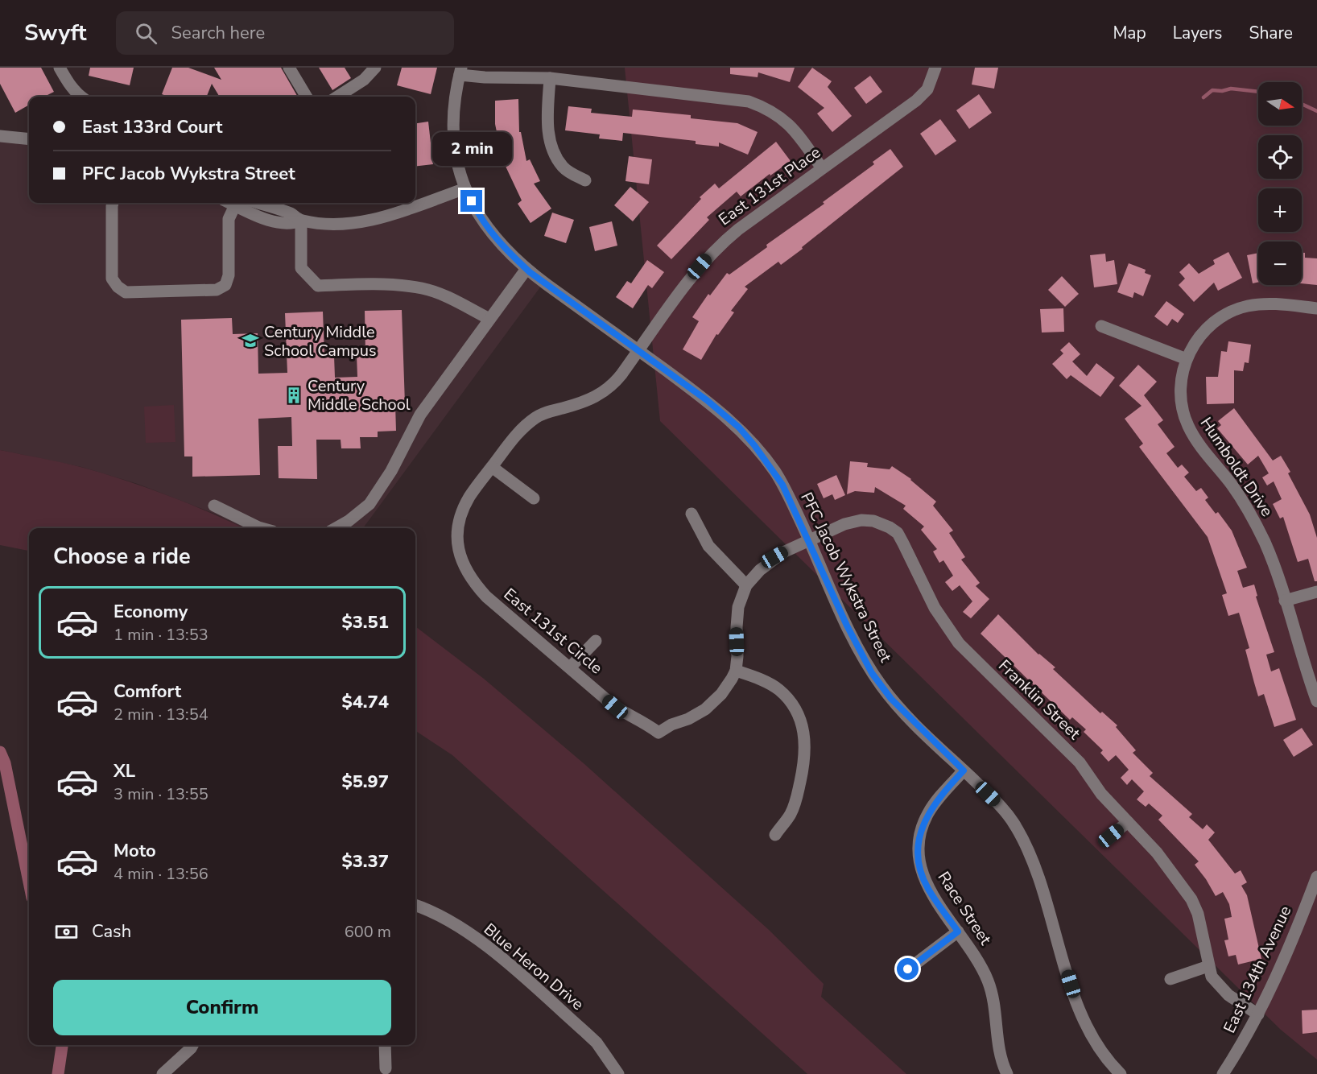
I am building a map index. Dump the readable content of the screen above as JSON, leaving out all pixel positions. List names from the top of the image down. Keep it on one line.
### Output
{"streets":{"street":["East 131st Place","Humboldt Drive","PFC Jacob Wykstra Street","East 131st Circle","Franklin Street","Race Street","Blue Heron Drive","East 134th Avenue"]},"crossings":[["East 131st Place","PFC Jacob Wykstra Street"],["East 131st Place","East 131st Circle"],["PFC Jacob Wykstra Street","East 131st Circle"],["PFC Jacob Wykstra Street","Franklin Street"],["PFC Jacob Wykstra Street","Race Street"],["East 131st Circle","Franklin Street"],["Franklin Street","East 134th Avenue"]],"places":{"school or university":["Century Middle School Campus"],"building":["Century Middle School"]},"north":"right","page":{"header":"Swyft","search":"Search here","nav":["Map","Layers","Share"],"map_buttons":["+","−"],"banner":["East 133rd Court","PFC Jacob Wykstra Street"],"bubble":"2 min","heading":"Choose a ride","list":[{"name":"Economy","note":"1 min · 13:53","value":"$3.51"},{"name":"Comfort","note":"2 min · 13:54","value":"$4.74"},{"name":"XL","note":"3 min · 13:55","value":"$5.97"},{"name":"Moto","note":"4 min · 13:56","value":"$3.37"}],"pay":["Cash","600 m"],"buttons":"Confirm"}}
